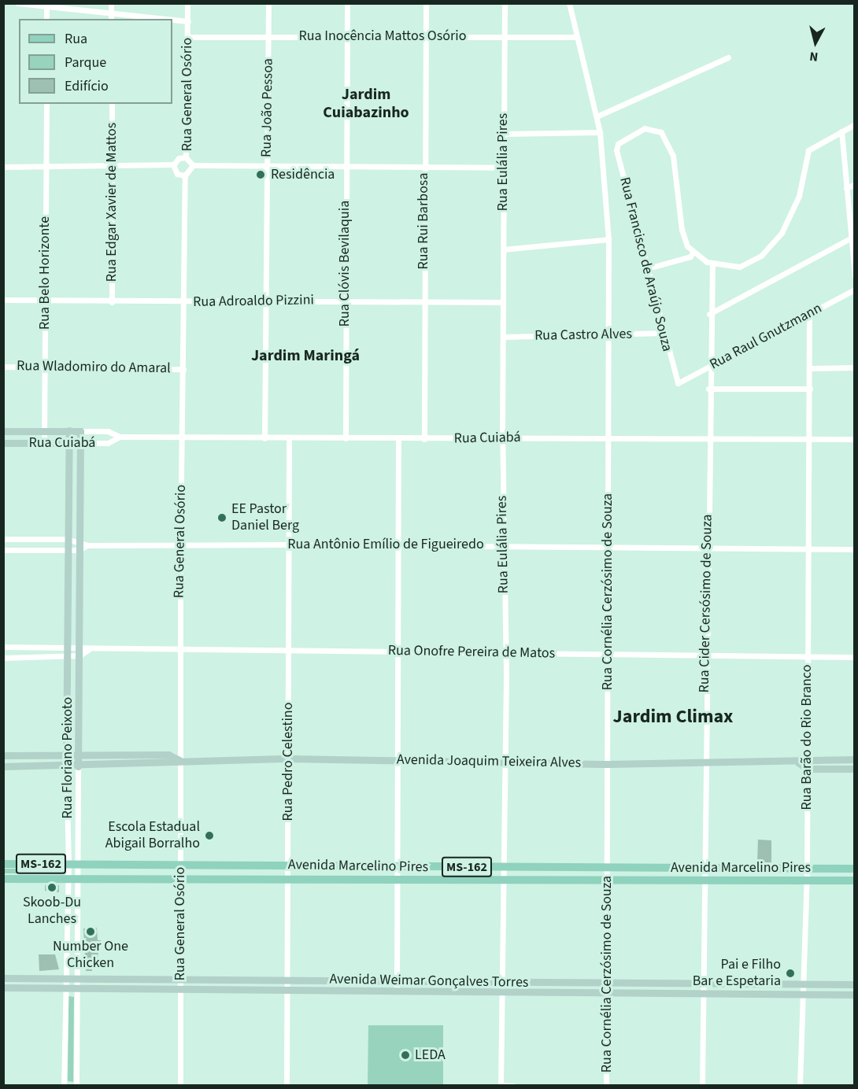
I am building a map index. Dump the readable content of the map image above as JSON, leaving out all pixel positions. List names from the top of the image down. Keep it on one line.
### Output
{"streets":{"main road":["Rua Cuiabá","Rua Floriano Peixoto","Avenida Joaquim Teixeira Alves","MS-162","Avenida Marcelino Pires","Avenida Weimar Gonçalves Torres"],"street":["Rua Inocência Mattos Osório","Rua General Osório","Rua João Pessoa","Rua Eulália Pires","Rua Edgar Xavier de Mattos","Rua Rui Barbosa","Rua Clóvis Bevilaquia","Rua Francisco de Araújo Souza","Rua Belo Horizonte","Rua Adroaldo Pizzini","Rua Castro Alves","Rua Raul Gnutzmann","Rua Wladomiro do Amaral","Rua Antônio Emílio de Figueiredo","Rua Cornélia Cerzósimo de Souza","Rua Cider Cersósimo de Souza","Rua Onofre Pereira de Matos","Rua Barão do Rio Branco","Rua Pedro Celestino"]},"crossings":[["Rua Inocência Mattos Osório","Rua General Osório"],["Rua Inocência Mattos Osório","Rua João Pessoa"],["Rua Inocência Mattos Osório","Rua Eulália Pires"],["Rua Inocência Mattos Osório","Rua Rui Barbosa"],["Rua Inocência Mattos Osório","Rua Clóvis Bevilaquia"],["Rua Inocência Mattos Osório","Rua Cornélia Cerzósimo de Souza"],["Rua General Osório","Rua Adroaldo Pizzini"],["Rua General Osório","Rua Wladomiro do Amaral"],["Rua General Osório","Rua Cuiabá"],["Rua General Osório","Rua Antônio Emílio de Figueiredo"],["Rua General Osório","Rua Onofre Pereira de Matos"],["Rua General Osório","Avenida Joaquim Teixeira Alves"],["Rua General Osório","Avenida Marcelino Pires"],["Rua General Osório","Avenida Weimar Gonçalves Torres"],["Rua João Pessoa","Rua Adroaldo Pizzini"],["Rua João Pessoa","Rua Cuiabá"],["Rua Eulália Pires","Rua Adroaldo Pizzini"],["Rua Eulália Pires","Rua Castro Alves"],["Rua Eulália Pires","Rua Cuiabá"],["Rua Eulália Pires","Rua Antônio Emílio de Figueiredo"],["Rua Eulália Pires","Rua Onofre Pereira de Matos"],["Rua Eulália Pires","Avenida Joaquim Teixeira Alves"],["Rua Eulália Pires","Avenida Marcelino Pires"],["Rua Eulália Pires","Avenida Weimar Gonçalves Torres"],["Rua Edgar Xavier de Mattos","Rua Adroaldo Pizzini"],["Rua Rui Barbosa","Rua Adroaldo Pizzini"],["Rua Rui Barbosa","Rua Cuiabá"],["Rua Clóvis Bevilaquia","Rua Adroaldo Pizzini"],["Rua Clóvis Bevilaquia","Rua Cuiabá"],["Rua Francisco de Araújo Souza","Rua Castro Alves"],["Rua Francisco de Araújo Souza","Rua Raul Gnutzmann"],["Rua Belo Horizonte","Rua Adroaldo Pizzini"],["Rua Belo Horizonte","Rua Wladomiro do Amaral"],["Rua Belo Horizonte","Rua Cuiabá"],["Rua Castro Alves","Rua Cornélia Cerzósimo de Souza"],["Rua Raul Gnutzmann","Rua Cider Cersósimo de Souza"],["Rua Raul Gnutzmann","Rua Barão do Rio Branco"],["Rua Cuiabá","Rua Cornélia Cerzósimo de Souza"],["Rua Cuiabá","Rua Cider Cersósimo de Souza"],["Rua Cuiabá","Rua Barão do Rio Branco"],["Rua Cuiabá","Rua Floriano Peixoto"],["Rua Cuiabá","Rua Pedro Celestino"],["Rua Antônio Emílio de Figueiredo","Rua Cornélia Cerzósimo de Souza"],["Rua Antônio Emílio de Figueiredo","Rua Cider Cersósimo de Souza"],["Rua Antônio Emílio de Figueiredo","Rua Barão do Rio Branco"],["Rua Antônio Emílio de Figueiredo","Rua Floriano Peixoto"],["Rua Antônio Emílio de Figueiredo","Rua Pedro Celestino"],["Rua Cornélia Cerzósimo de Souza","Rua Onofre Pereira de Matos"],["Rua Cornélia Cerzósimo de Souza","Avenida Joaquim Teixeira Alves"],["Rua Cornélia Cerzósimo de Souza","Avenida Marcelino Pires"],["Rua Cornélia Cerzósimo de Souza","Avenida Weimar Gonçalves Torres"],["Rua Cider Cersósimo de Souza","Rua Onofre Pereira de Matos"],["Rua Cider Cersósimo de Souza","Avenida Joaquim Teixeira Alves"],["Rua Cider Cersósimo de Souza","Avenida Marcelino Pires"],["Rua Cider Cersósimo de Souza","Avenida Weimar Gonçalves Torres"],["Rua Onofre Pereira de Matos","Rua Barão do Rio Branco"],["Rua Onofre Pereira de Matos","Rua Floriano Peixoto"],["Rua Onofre Pereira de Matos","Rua Pedro Celestino"],["Rua Barão do Rio Branco","Avenida Joaquim Teixeira Alves"],["Rua Barão do Rio Branco","Avenida Marcelino Pires"],["Rua Barão do Rio Branco","Avenida Weimar Gonçalves Torres"],["Rua Floriano Peixoto","Avenida Joaquim Teixeira Alves"],["Rua Floriano Peixoto","Avenida Marcelino Pires"],["Rua Floriano Peixoto","Avenida Weimar Gonçalves Torres"],["Rua Pedro Celestino","Avenida Joaquim Teixeira Alves"],["Rua Pedro Celestino","Avenida Marcelino Pires"],["Rua Pedro Celestino","Avenida Weimar Gonçalves Torres"]],"districts":["Jardim Cuiabazinho","Jardim Maringá","Jardim Climax"],"places":["Residência","EE Pastor Daniel Berg","Escola Estadual Abigail Borralho","Skoob-Du Lanches","Number One Chicken","Pai e Filho Bar e Espetaria","LEDA"],"legend":["Rua","Parque","Edifício"],"north":"bottom"}
